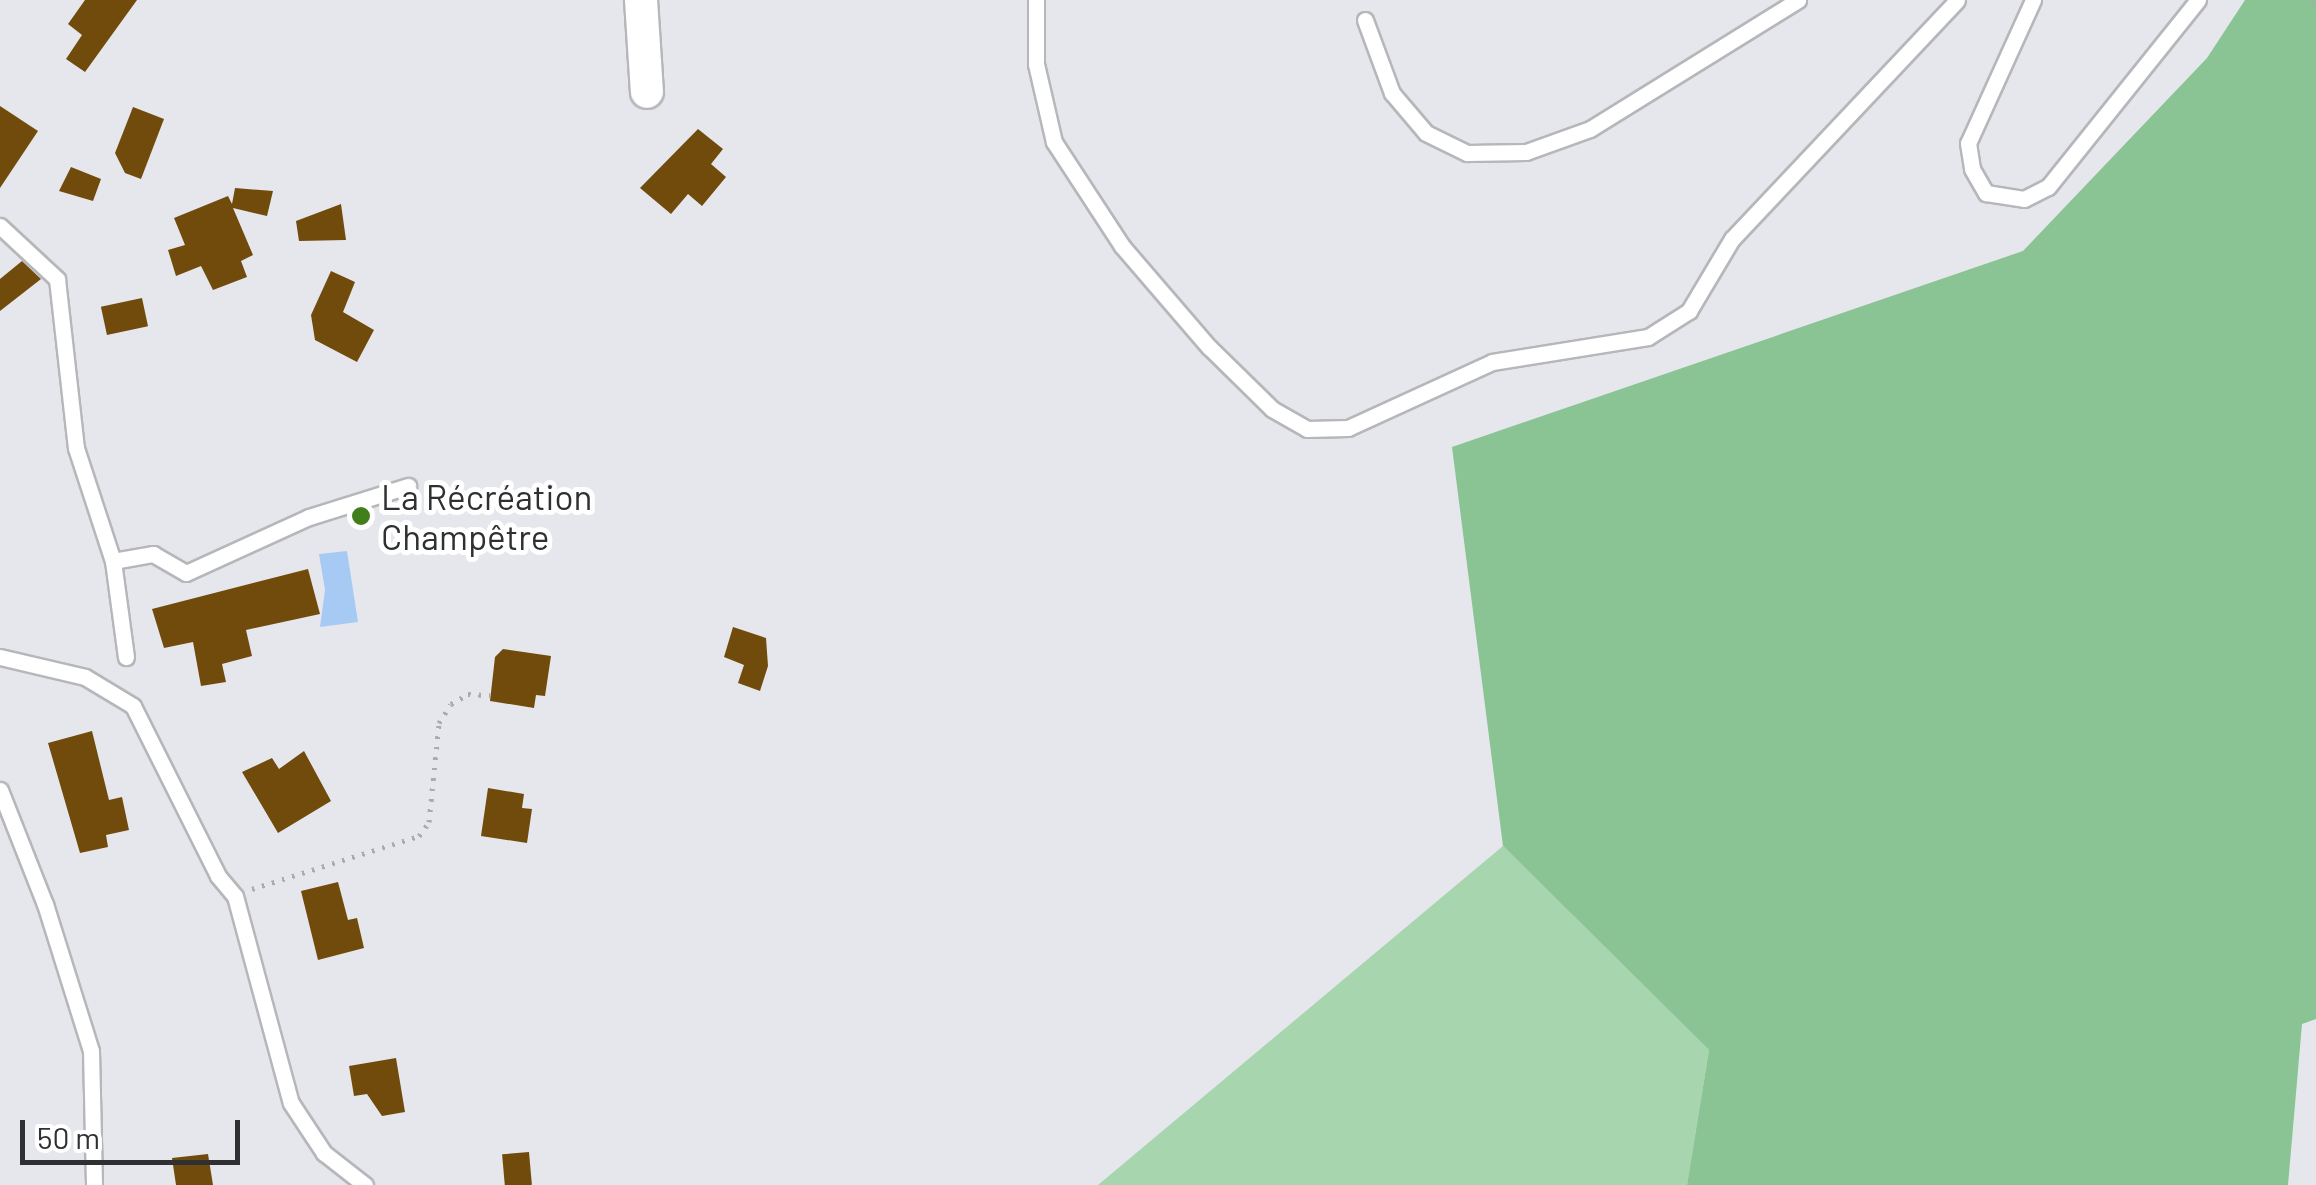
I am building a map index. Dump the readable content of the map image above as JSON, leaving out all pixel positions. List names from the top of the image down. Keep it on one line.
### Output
{"places":["La Récréation Champêtre"],"scale_bar":"50 m"}
